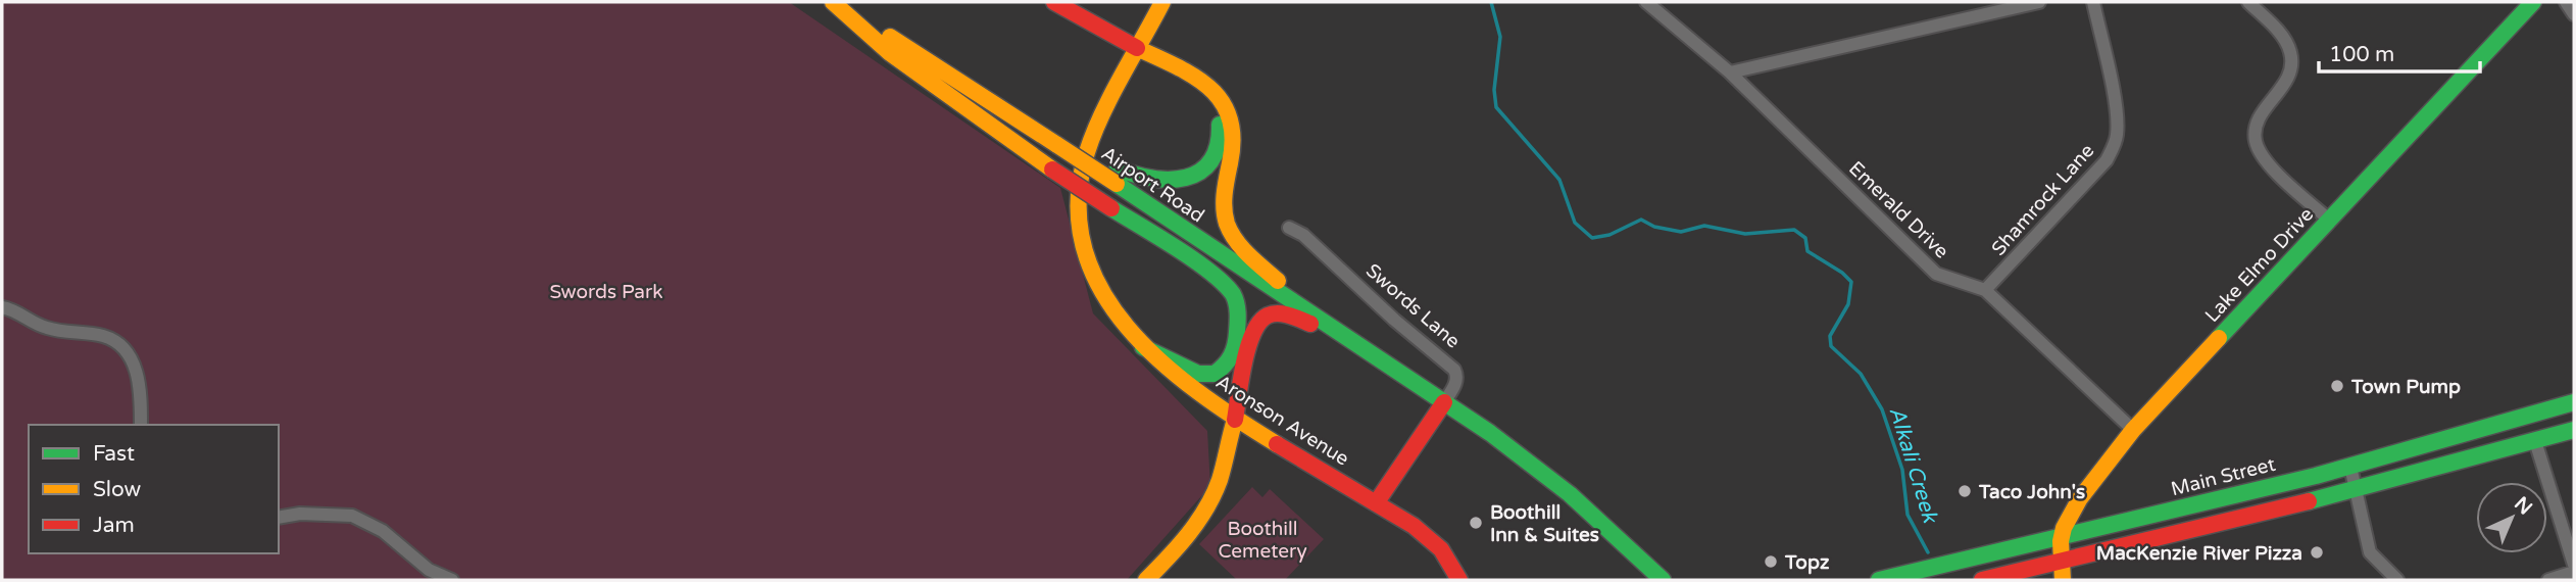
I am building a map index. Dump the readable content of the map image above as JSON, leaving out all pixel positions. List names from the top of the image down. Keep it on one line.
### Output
{"streets":{"main road":["Airport Road","Lake Elmo Drive","Swords Lane","Aronson Avenue","Main Street"],"street":["Shamrock Lane","Emerald Drive"]},"crossings":[["Airport Road","Swords Lane"],["Shamrock Lane","Emerald Drive"],["Emerald Drive","Lake Elmo Drive"],["Lake Elmo Drive","Main Street"],["Swords Lane","Aronson Avenue"]],"water":["Alkali Creek"],"parks":["Swords Park","Boothill Cemetery"],"places":["Town Pump","Taco John's","Boothill Inn & Suites","MacKenzie River Pizza","Topz"],"legend":["Fast","Slow","Jam"],"scale_bar":"100 m","north":"top right"}
